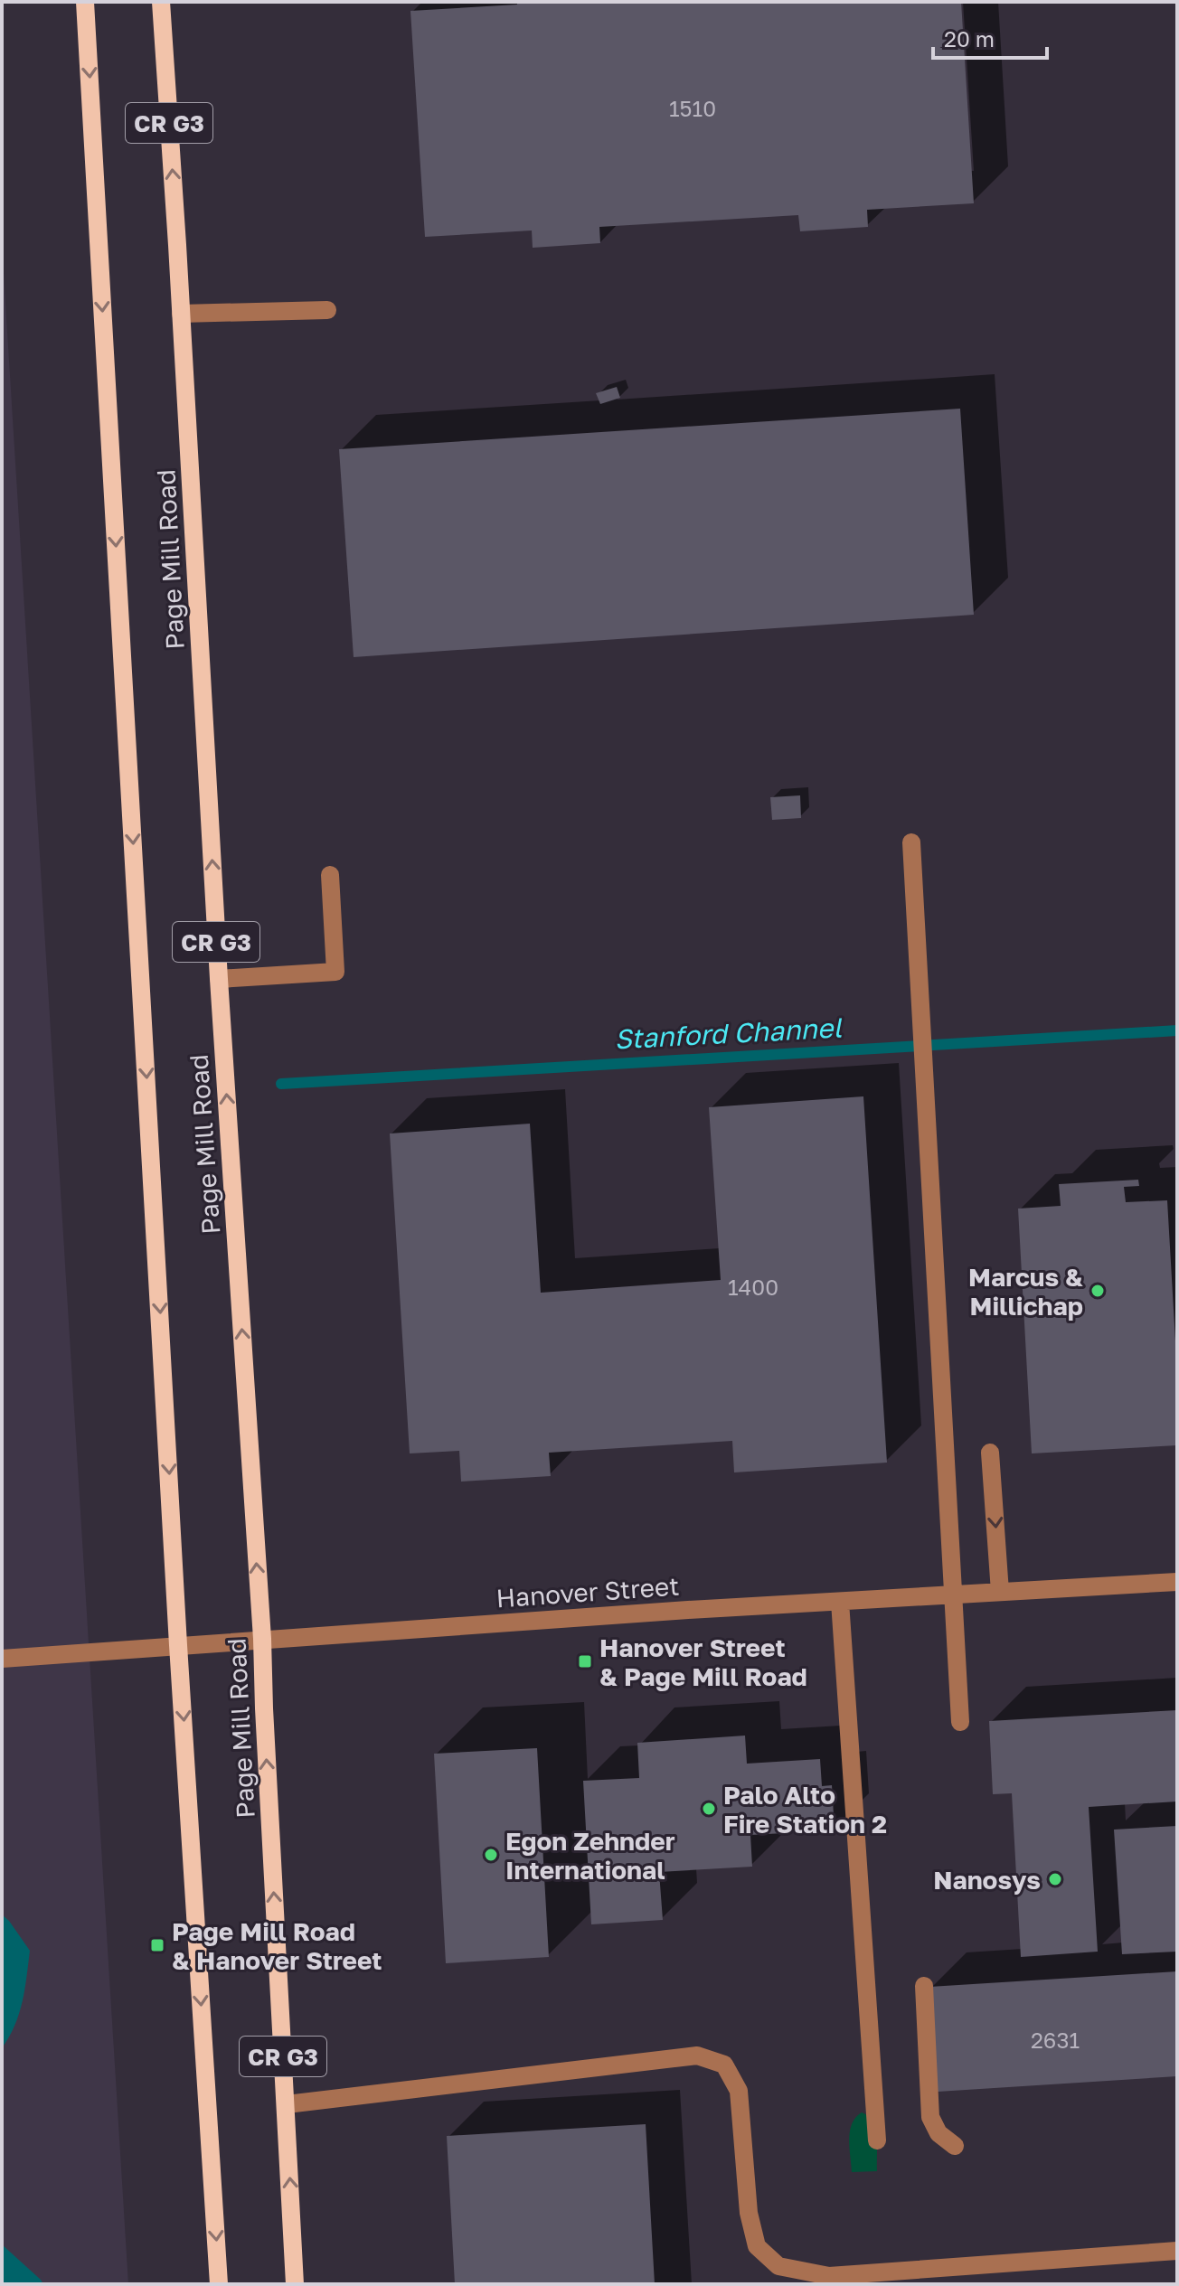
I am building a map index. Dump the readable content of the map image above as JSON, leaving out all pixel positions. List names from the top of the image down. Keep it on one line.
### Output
{"streets":{"main road":["CR G3","Page Mill Road"],"street":["Hanover Street"]},"crossings":[["Page Mill Road","Hanover Street"]],"water":["Stanford Channel"],"places":{"other":["Marcus & Millichap","Palo Alto Fire Station 2","Egon Zehnder International","Nanosys"],"transit":["Hanover Street & Page Mill Road","Page Mill Road & Hanover Street"]},"house_numbers":["1510","1400","2631"],"scale_bar":"20 m"}
